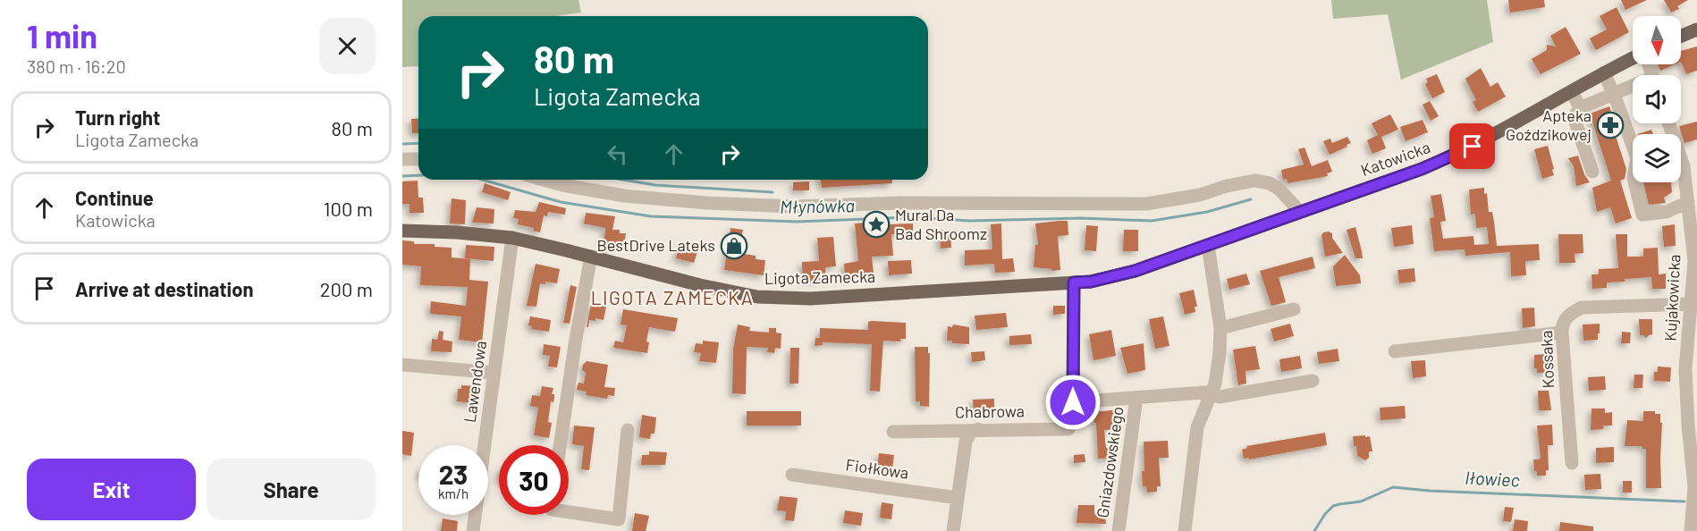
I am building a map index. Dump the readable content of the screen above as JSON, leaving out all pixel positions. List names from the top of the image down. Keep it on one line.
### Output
{"streets":{"main road":["Katowicka","Ligota Zamecka"],"street":["Kujakowicka","Kossaka","Lawendowa","Chabrowa","Gniazdowskiego","Fiołkowa"]},"crossings":[["Katowicka","Ligota Zamecka"],["Ligota Zamecka","Lawendowa"],["Ligota Zamecka","Chabrowa"],["Kujakowicka","Kossaka"]],"districts":["LIGOTA ZAMECKA"],"water":["Młynówka","Iłowiec"],"places":{"pharmacy":["Apteka Goździkowej"],"place":["Mural Da Bad Shroomz"],"shop":["BestDrive Lateks"]},"north":"bottom","page":{"heading":["1 min","380 m · 16:20"],"turn":["80 m","Ligota Zamecka"],"list":[{"name":"Turn right","note":"Ligota Zamecka","value":"80 m"},{"name":"Continue","note":"Katowicka","value":"100 m"},{"name":"Arrive at destination","value":"200 m"}],"speed":"23 km/h","limit":"30","buttons":["Exit","Share"]}}
